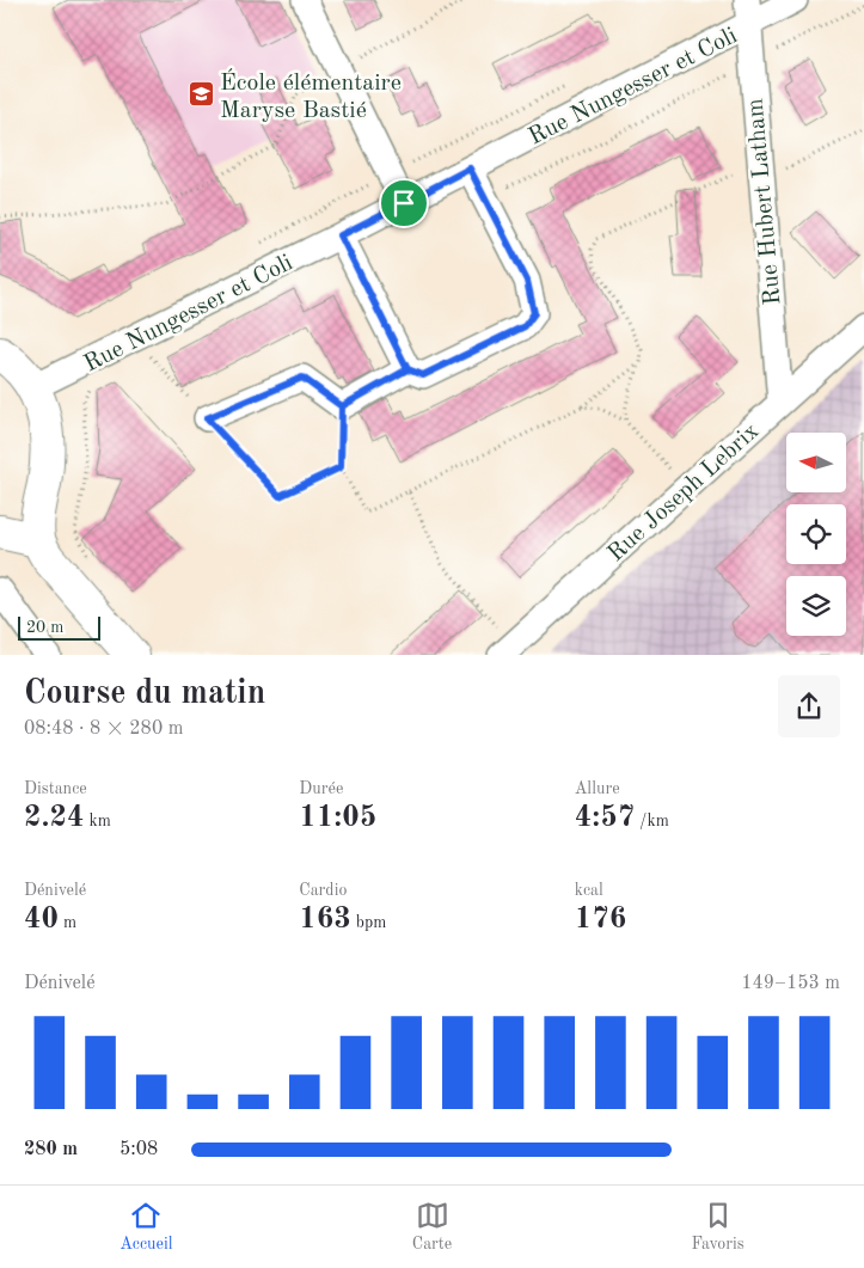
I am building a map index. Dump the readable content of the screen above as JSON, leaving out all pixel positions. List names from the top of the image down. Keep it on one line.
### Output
{"streets":{"street":["Rue Nungesser et Coli","Rue Hubert Latham","Rue Joseph Lebrix"]},"crossings":[["Rue Nungesser et Coli","Rue Hubert Latham"],["Rue Hubert Latham","Rue Joseph Lebrix"]],"places":{"school or university":["École élémentaire Maryse Bastié"]},"scale_bar":"20 m","north":"left","page":{"scale":"20 m","heading":["Course du matin","08:48 · 8 × 280 m"],"stats":[["Distance","2.24 km"],["Durée","11:05"],["Allure","4:57 /km"],["Dénivelé","40 m"],["Cardio","163 bpm"],["kcal","176"]],"chart":["Dénivelé","149–153 m"],"list":[{"name":"280 m","note":"5:08"}],"tabs":["Accueil","Carte","Favoris"]}}
